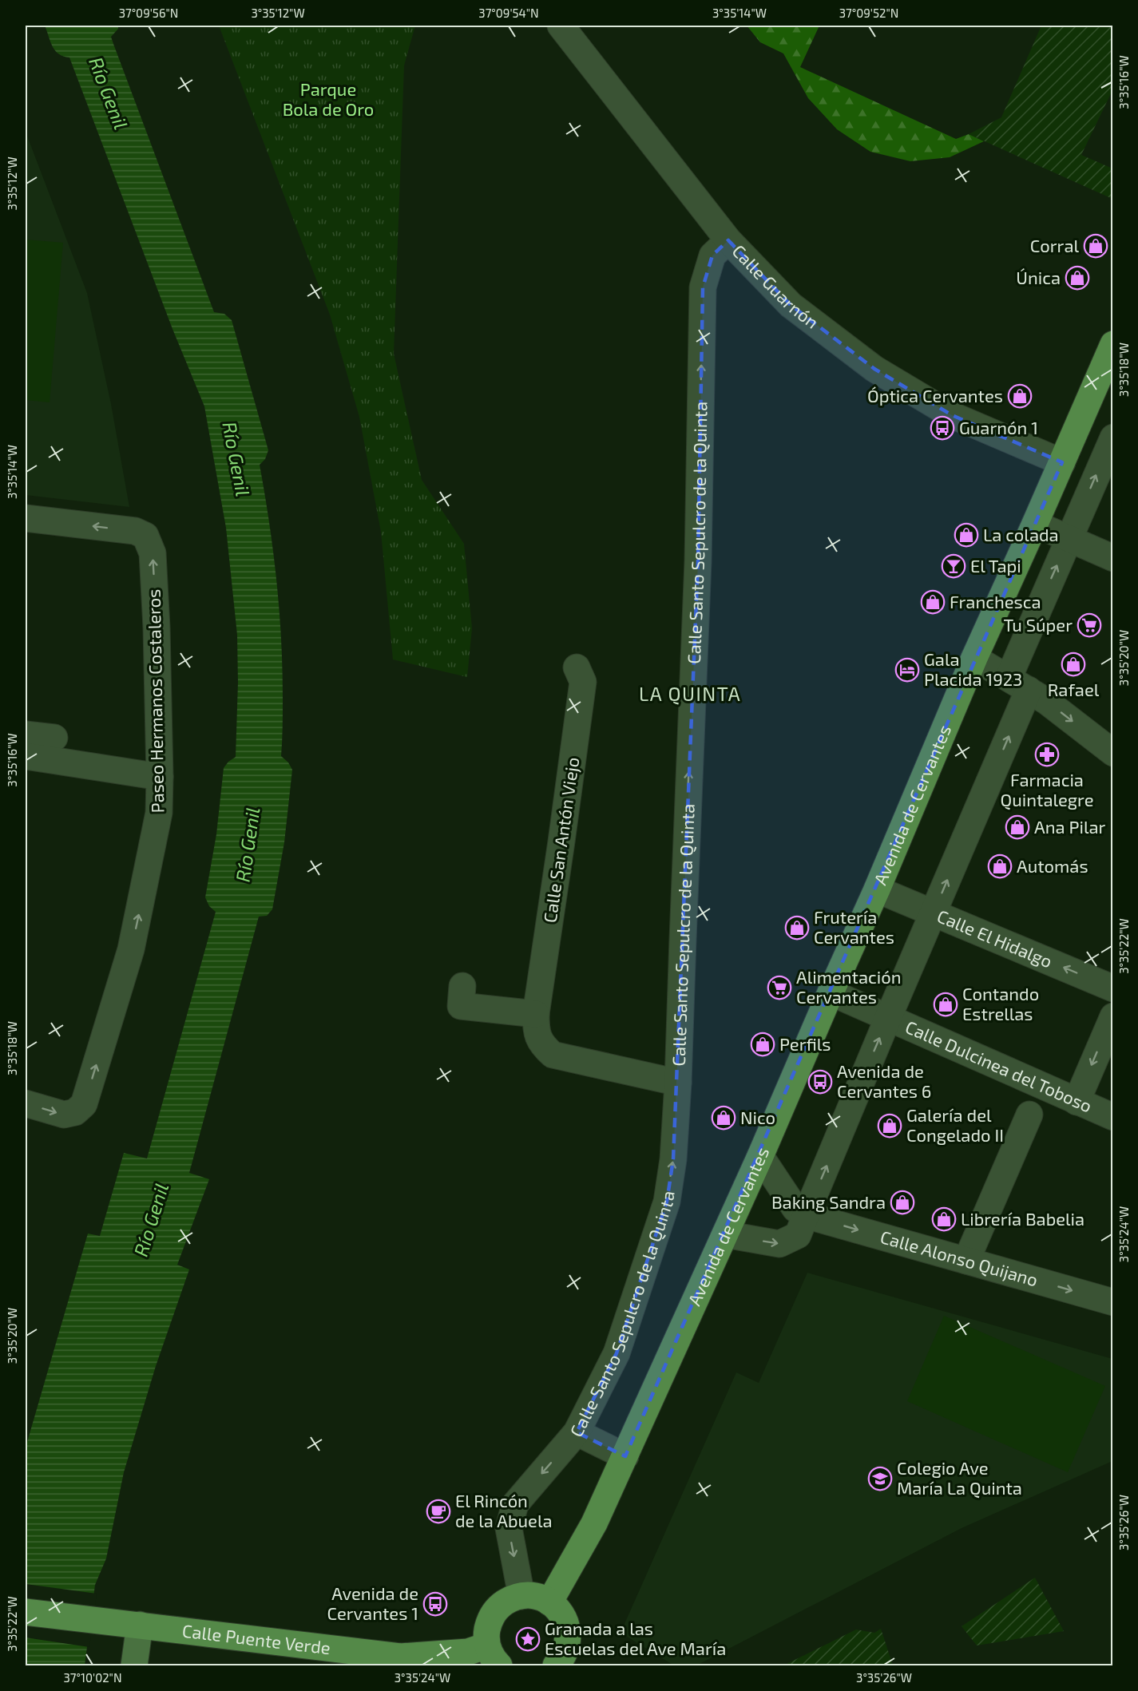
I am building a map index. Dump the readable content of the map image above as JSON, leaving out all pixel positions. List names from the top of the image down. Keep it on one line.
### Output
{"streets":{"main road":["Avenida de Cervantes","Calle Puente Verde"],"street":["Calle Guarnón","Calle Santo Sepulcro de la Quinta","Paseo Hermanos Costaleros","Calle San Antón Viejo","Calle El Hidalgo","Calle Dulcinea del Toboso","Calle Alonso Quijano"]},"crossings":[["Calle Guarnón","Calle Santo Sepulcro de la Quinta"],["Calle Guarnón","Avenida de Cervantes"],["Calle Santo Sepulcro de la Quinta","Calle San Antón Viejo"],["Avenida de Cervantes","Calle El Hidalgo"],["Avenida de Cervantes","Calle Dulcinea del Toboso"],["Avenida de Cervantes","Calle Alonso Quijano"]],"one_way":["Calle Alonso Quijano"],"districts":["LA QUINTA"],"water":["Río Genil"],"parks":["Parque Bola de Oro"],"places":{"shop":["Corral","Única","Óptica Cervantes","La colada","Franchesca","Rafael","Ana Pilar","Automás","Frutería Cervantes","Contando Estrellas","Perfils","Nico","Galería del Congelado II","Baking Sandra","Librería Babelia"],"bus stop":["Guarnón 1","Avenida de Cervantes 6","Avenida de Cervantes 1"],"bar":["El Tapi"],"supermarket":["Tu Súper","Alimentación Cervantes"],"hotel":["Gala Placida 1923"],"pharmacy":["Farmacia Quintalegre"],"school or university":["Colegio Ave María La Quinta"],"cafe":["El Rincón de la Abuela"],"place":["Granada a las Escuelas del Ave María"]},"coordinates":["37°09'56\"N","3°35'12\"W","37°09'54\"N","3°35'14\"W","37°09'52\"N","3°35'16\"W","3°35'18\"W","3°35'20\"W","3°35'22\"W","3°35'24\"W","3°35'26\"W","37°10'02\"N"]}
